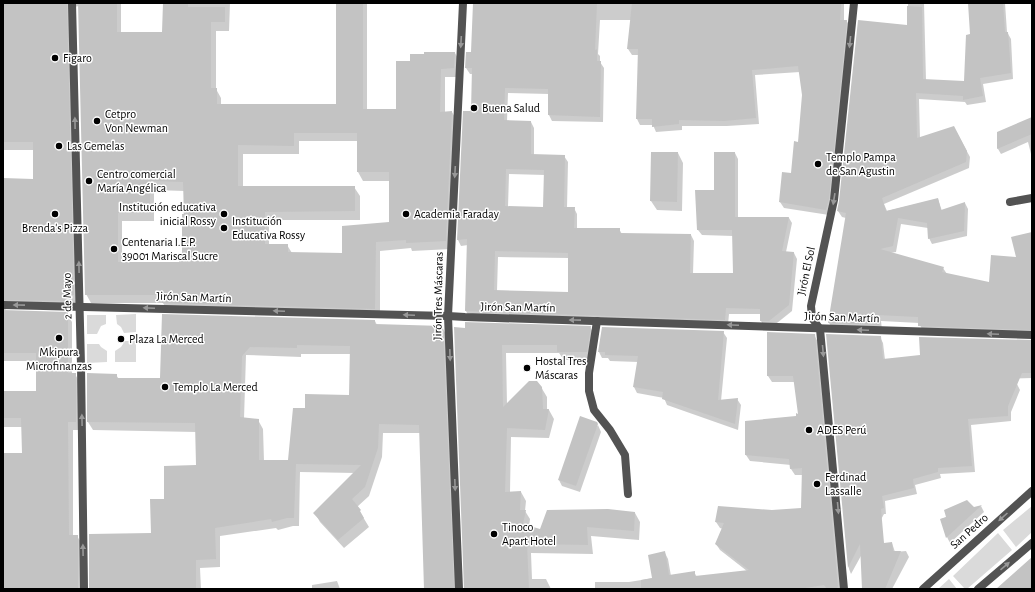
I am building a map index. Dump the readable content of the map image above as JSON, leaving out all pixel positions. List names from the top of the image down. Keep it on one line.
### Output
{"streets":{"street":["Jirón El Sol","2 de Mayo","Jirón Tres Máscaras","Jirón San Martín","San Pedro"]},"crossings":[["Jirón El Sol","Jirón San Martín"],["2 de Mayo","Jirón San Martín"],["Jirón Tres Máscaras","Jirón San Martín"]],"one_way":["Jirón El Sol","2 de Mayo","Jirón Tres Máscaras","Jirón San Martín"],"places":["Figaro","Buena Salud","Cetpro Von Newman","Las Gemelas","Templo Pampa de San Agustin","Centro comercial María Angélica","Brenda's Pizza","Institución educativa inicial Rossy","Academia Faraday","Institución Educativa Rossy","Centenaria I.E.P. 39001 Mariscal Sucre","Mkipura Microfinanzas","Plaza La Merced","Hostal Tres Máscaras","Templo La Merced","ADES Perú","Ferdinad Lassalle","Tinoco Apart Hotel"]}
